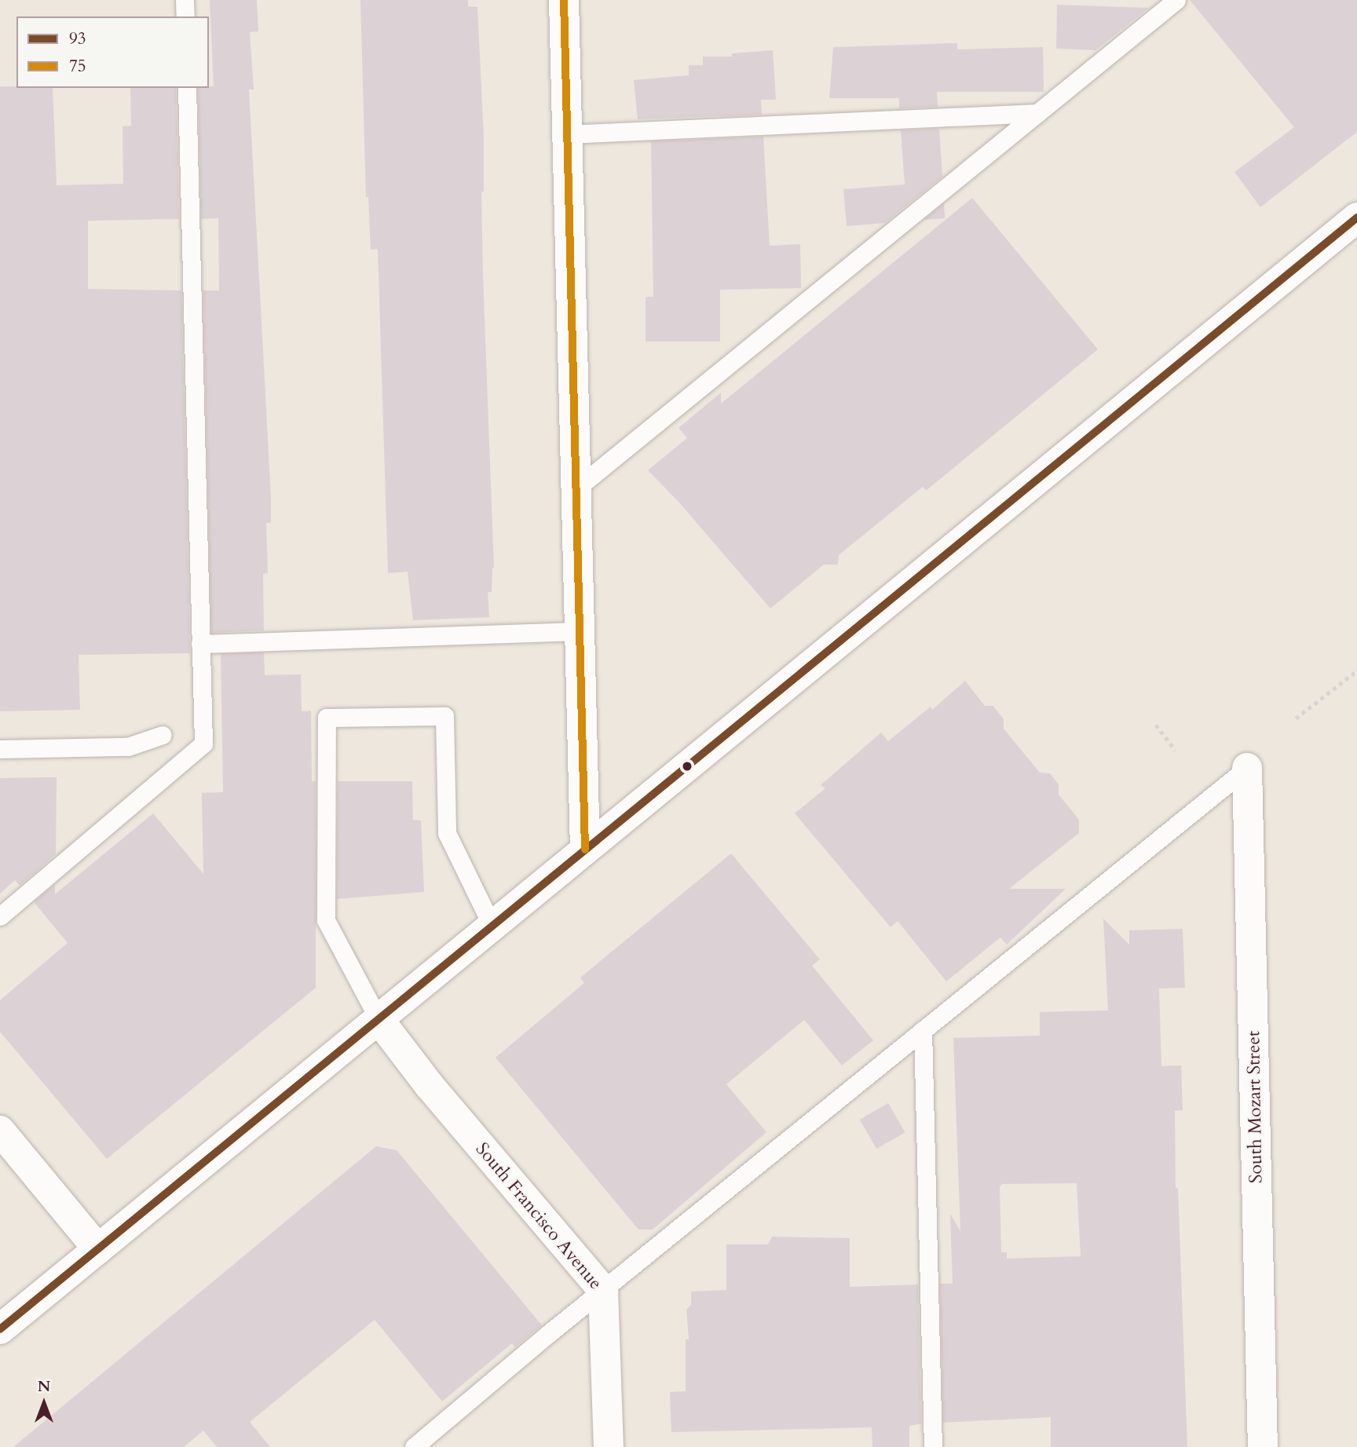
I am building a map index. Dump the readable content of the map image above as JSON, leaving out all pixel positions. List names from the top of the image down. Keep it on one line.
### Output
{"streets":{"street":["South Mozart Street","South Francisco Avenue"]},"lines":["transit line 75","transit line 93"],"legend":["93","75"],"north":"top"}
